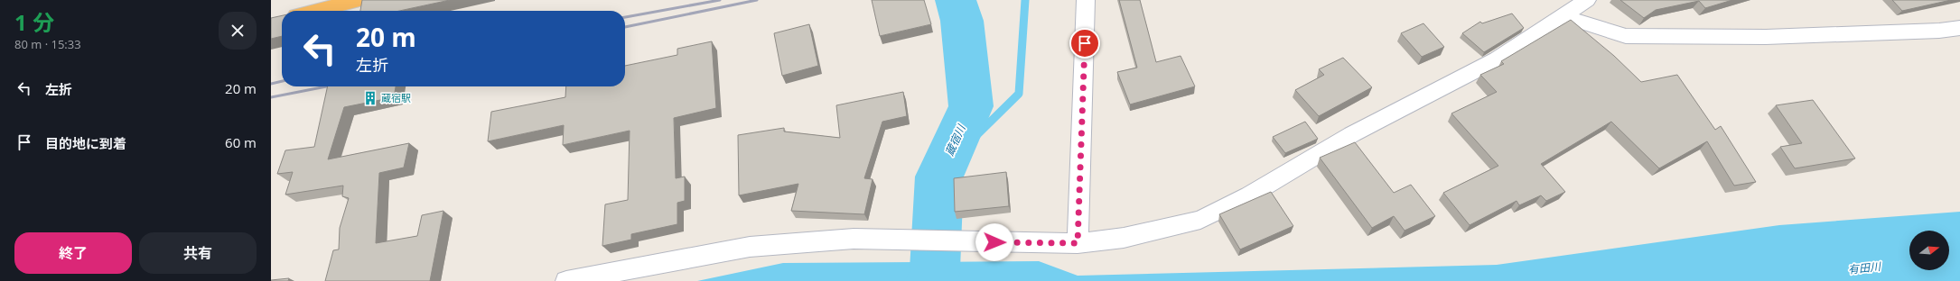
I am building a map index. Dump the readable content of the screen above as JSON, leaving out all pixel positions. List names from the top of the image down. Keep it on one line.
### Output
{"water":["蔵宿川","有田川"],"places":{"building":["蔵宿駅"]},"north":"right","page":{"heading":["1 分","80 m · 15:33"],"turn":["20 m","左折"],"list":[{"name":"左折","value":"20 m"},{"name":"目的地に到着","value":"60 m"}],"buttons":["終了","共有"]}}
